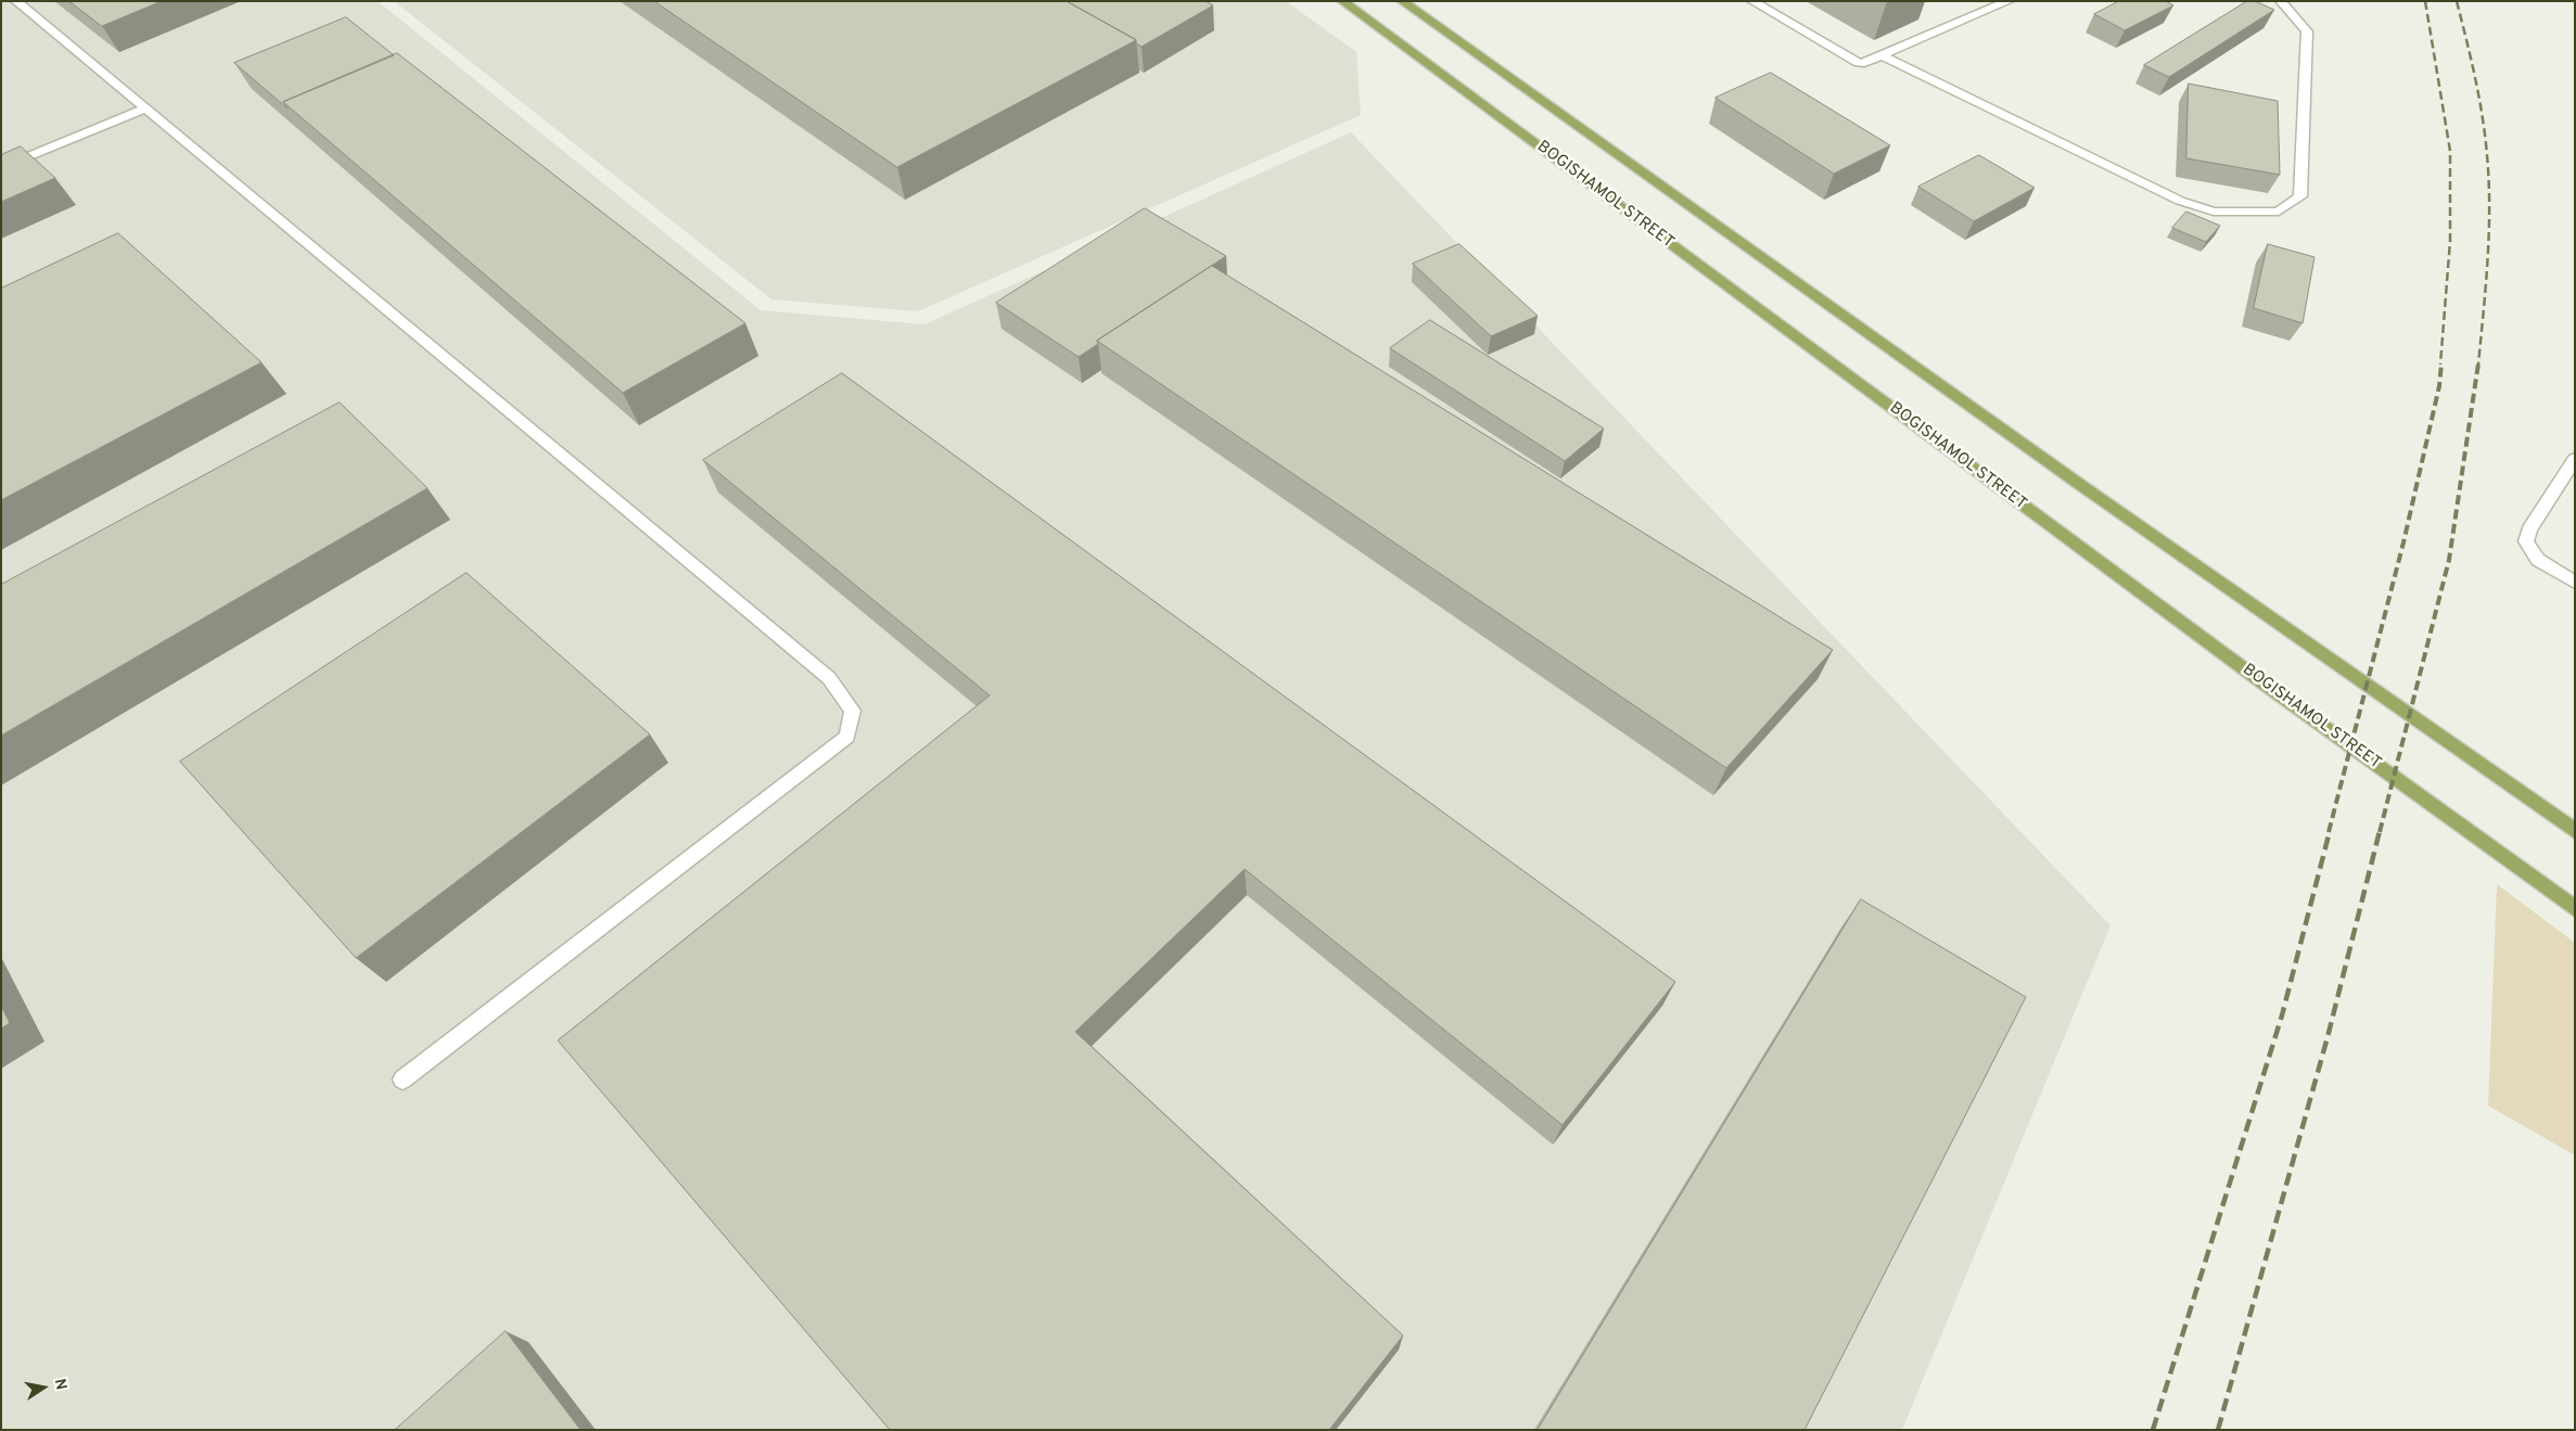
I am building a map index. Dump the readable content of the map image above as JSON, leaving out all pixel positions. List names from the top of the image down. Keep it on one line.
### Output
{"streets":{"main road":["BOGISHAMOL STREET"]},"north":"right"}
